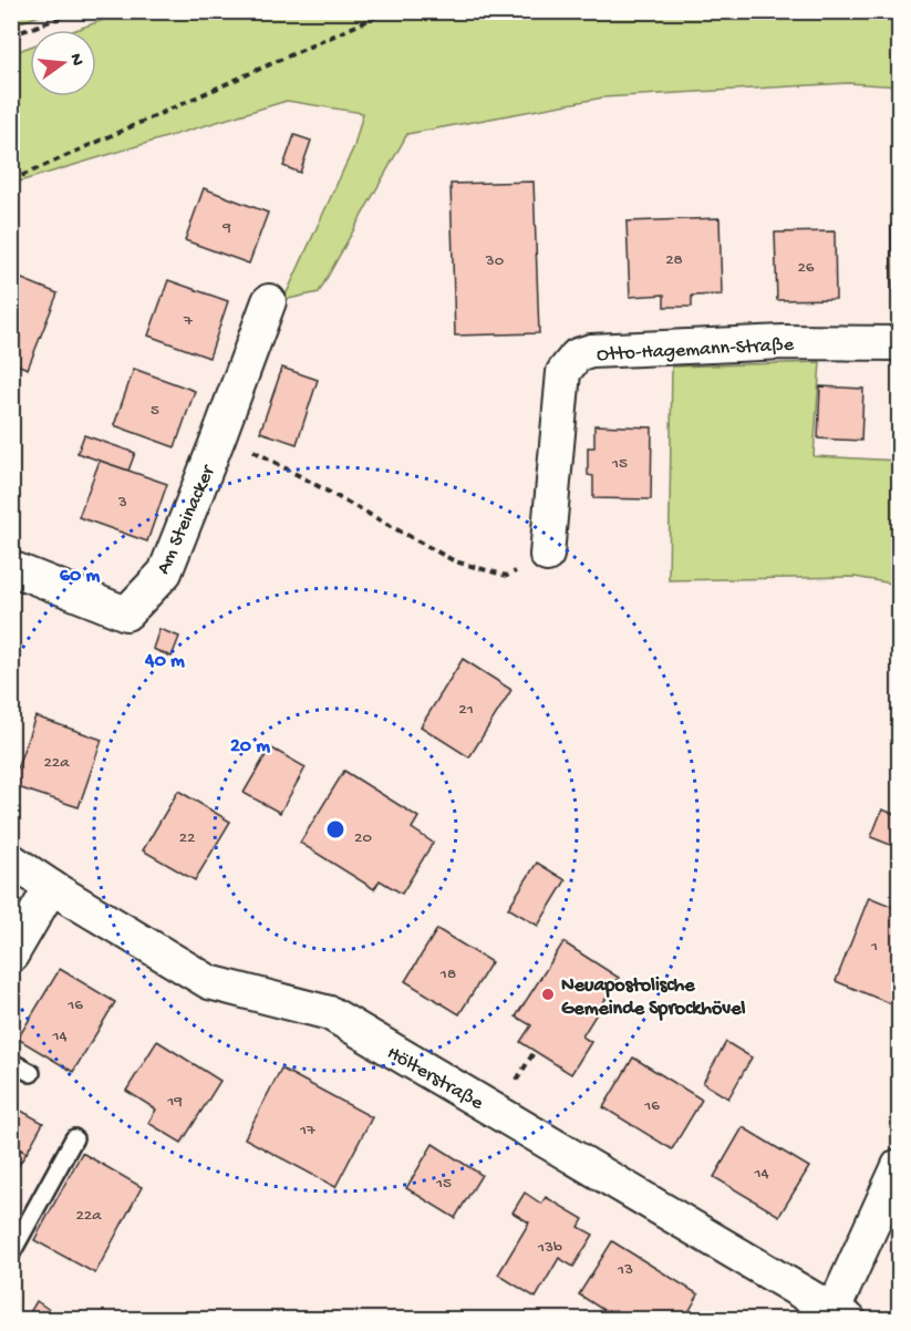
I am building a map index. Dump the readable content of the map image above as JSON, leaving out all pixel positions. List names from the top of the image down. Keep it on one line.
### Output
{"streets":{"street":["Otto-Hagemann-Straße","Am Steinacker","Hölterstraße"]},"places":["Neuapostolische Gemeinde Sprockhövel"],"house_numbers":["9","28","30","26","7","5","15","3","21","22a","22","20","1","18","16","14","19","16","17","14","15","22a","13b","13"],"north":"right","rings":["60 m","40 m","20 m"]}
